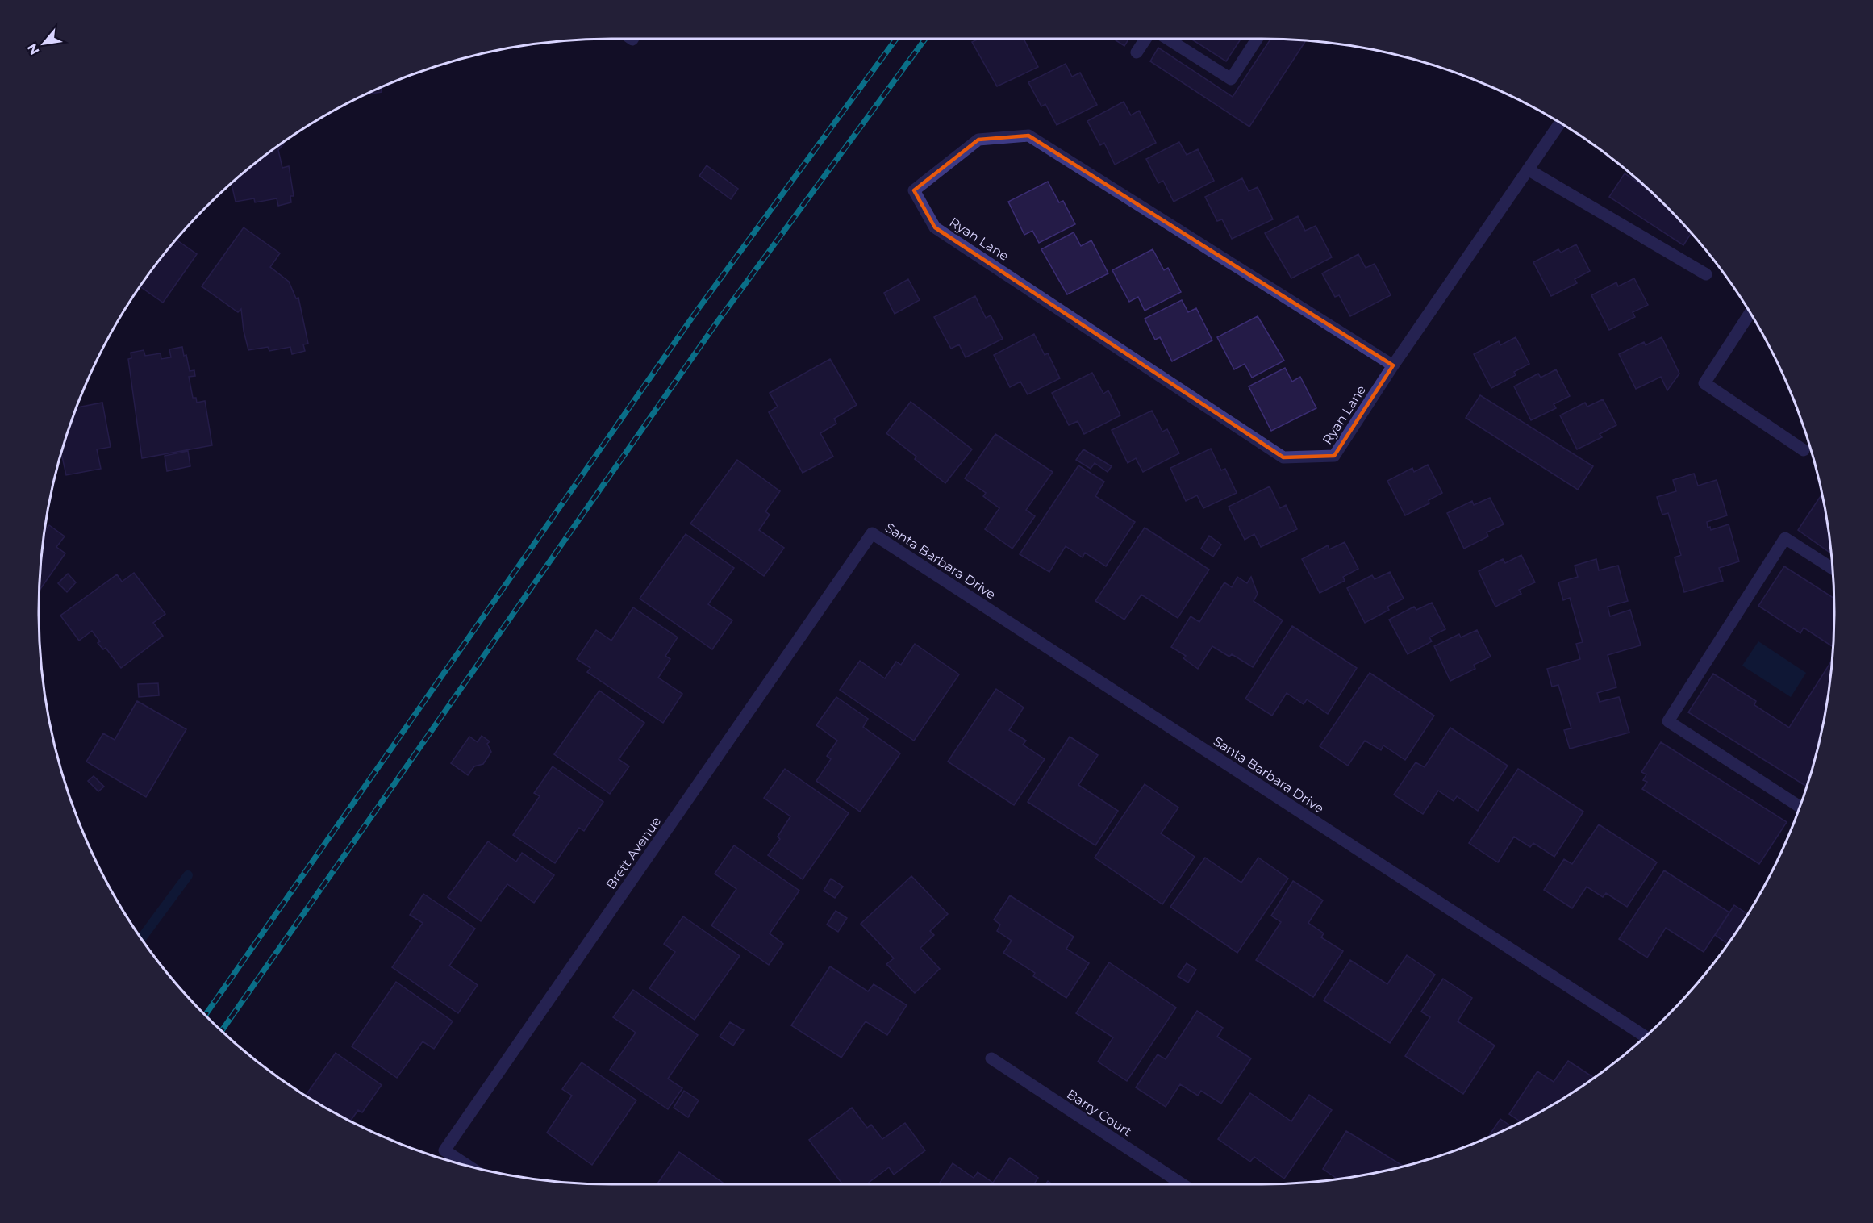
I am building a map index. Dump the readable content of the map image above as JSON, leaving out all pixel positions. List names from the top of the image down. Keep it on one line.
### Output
{"streets":{"street":["Ryan Lane","Santa Barbara Drive","Brett Avenue","Barry Court"]},"crossings":[["Santa Barbara Drive","Brett Avenue"]],"north":"bottom left"}
